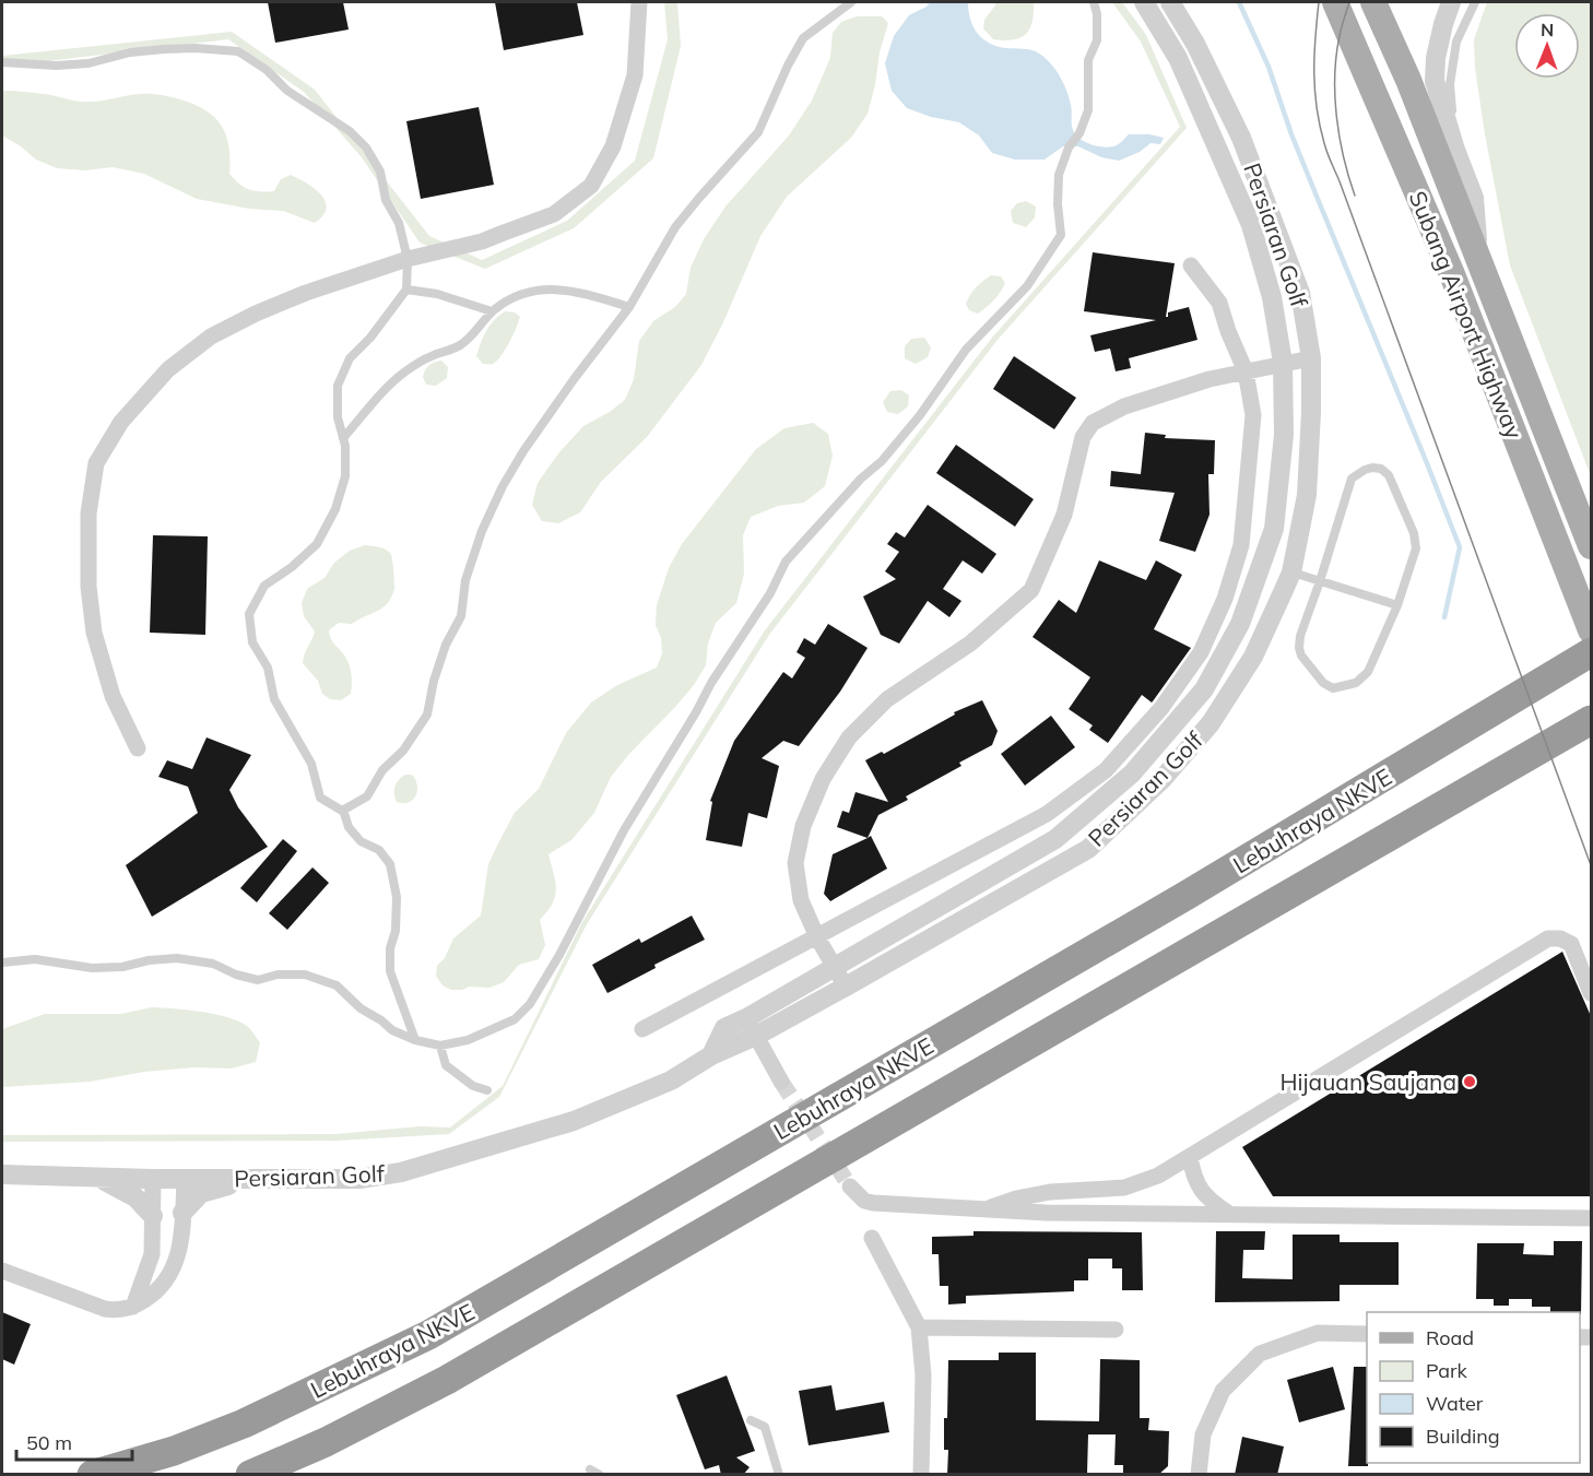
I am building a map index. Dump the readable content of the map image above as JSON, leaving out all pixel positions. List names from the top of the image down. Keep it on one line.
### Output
{"streets":{"highway":["Lebuhraya NKVE"],"main road":["Subang Airport Highway"],"street":["Persiaran Golf"]},"places":["Hijauan Saujana"],"legend":["Road","Park","Water","Building"],"scale_bar":"50 m","north":"top"}
